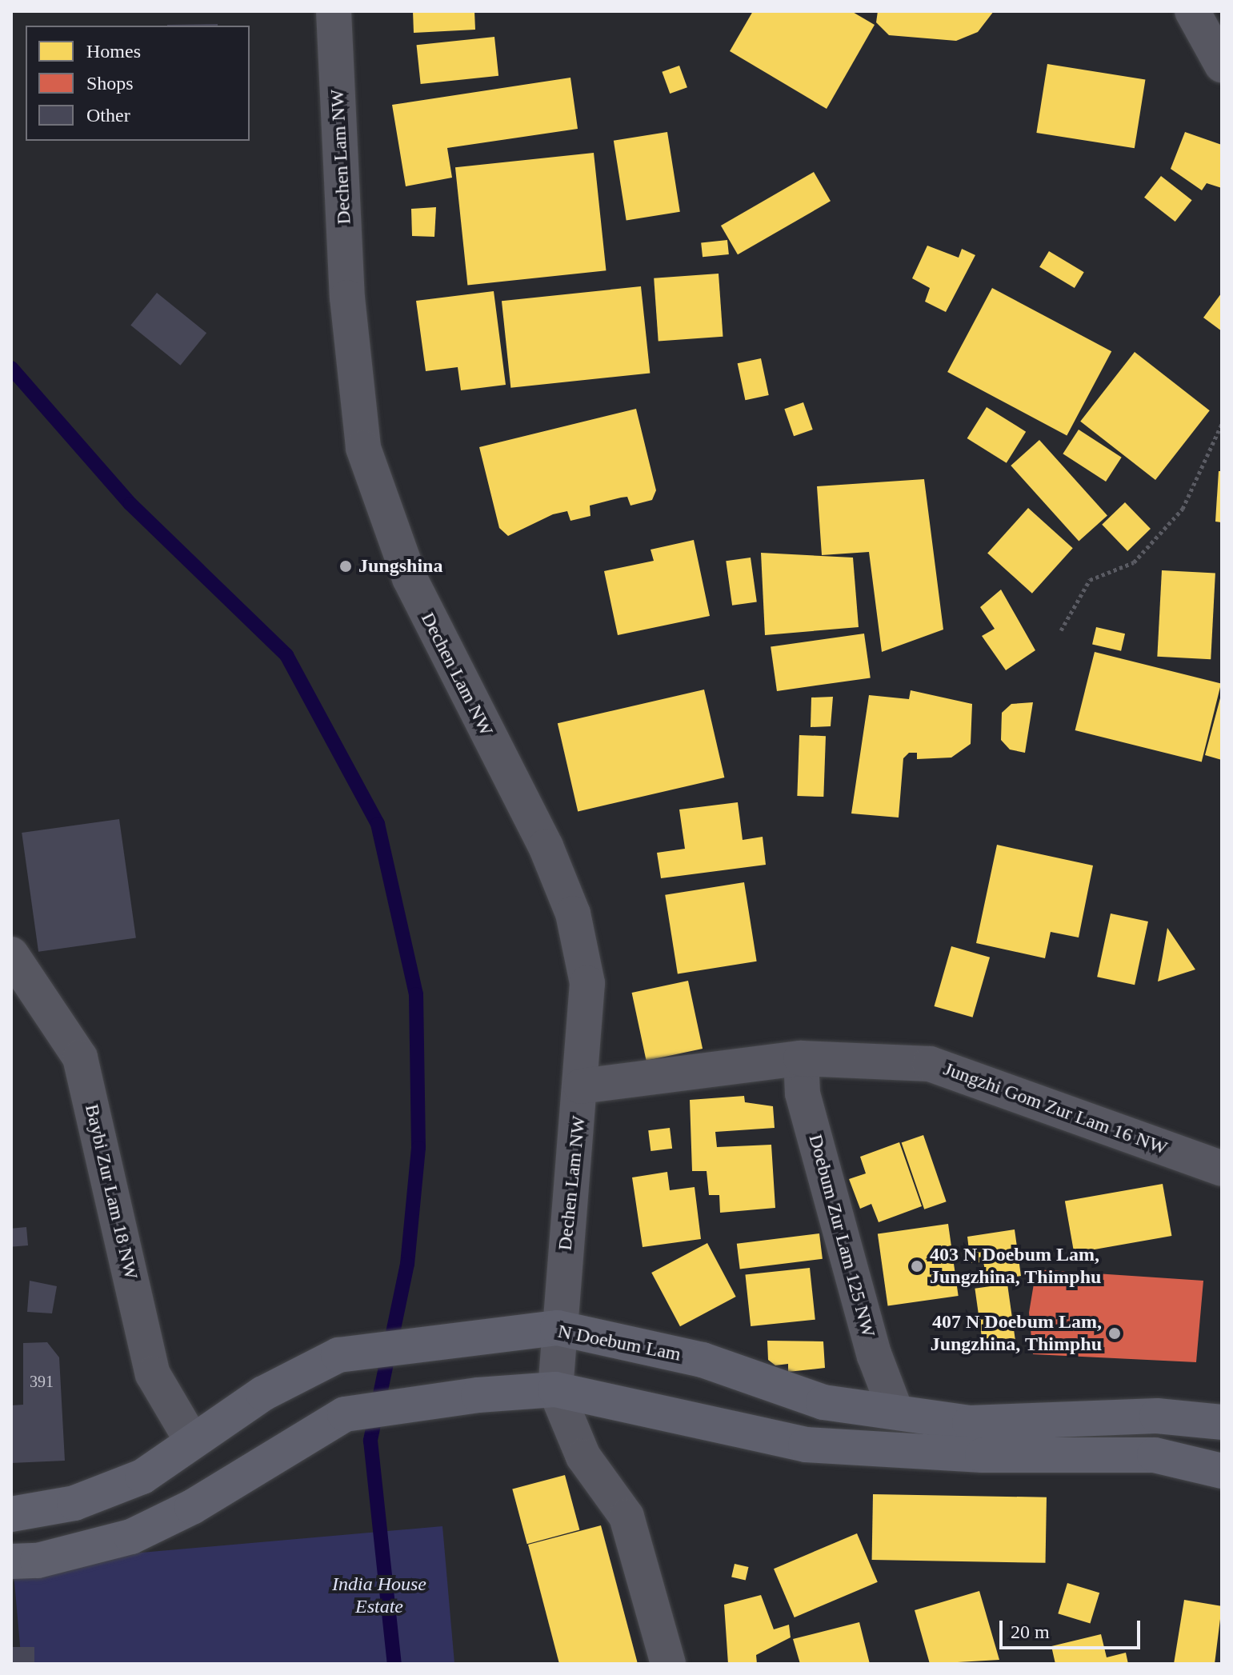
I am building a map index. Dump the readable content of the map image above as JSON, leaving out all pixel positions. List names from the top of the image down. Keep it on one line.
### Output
{"streets":{"main road":["N Doebum Lam"],"street":["Dechen Lam NW","Jungzhi Gom Zur Lam 16 NW","Baybi Zur Lam 18 NW","Doebum Zur Lam 125 NW"]},"crossings":[["Dechen Lam NW","Jungzhi Gom Zur Lam 16 NW"],["Dechen Lam NW","N Doebum Lam"],["Jungzhi Gom Zur Lam 16 NW","Doebum Zur Lam 125 NW"],["Baybi Zur Lam 18 NW","N Doebum Lam"],["Doebum Zur Lam 125 NW","N Doebum Lam"]],"parks":["India House Estate"],"places":["Jungshina","403 N Doebum Lam, Jungzhina, Thimphu","407 N Doebum Lam, Jungzhina, Thimphu"],"house_numbers":["391"],"legend":["Homes","Shops","Other"],"scale_bar":"20 m"}
